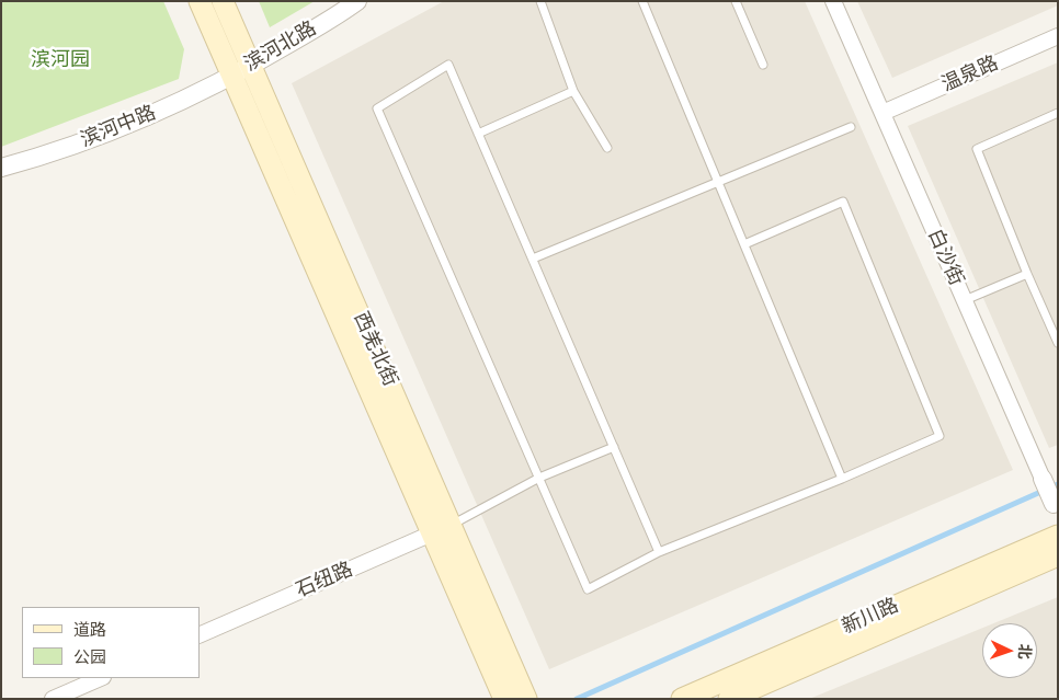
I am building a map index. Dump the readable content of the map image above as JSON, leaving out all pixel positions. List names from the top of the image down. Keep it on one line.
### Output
{"streets":{"main road":["西羌北街","新川路"],"street":["滨河北路","温泉路","滨河中路","白沙街","石纽路"]},"crossings":[["滨河北路","滨河中路"],["滨河北路","西羌北街"],["温泉路","白沙街"],["滨河中路","西羌北街"],["西羌北街","石纽路"]],"parks":["滨河园"],"legend":["道路","公园"],"north":"right"}
